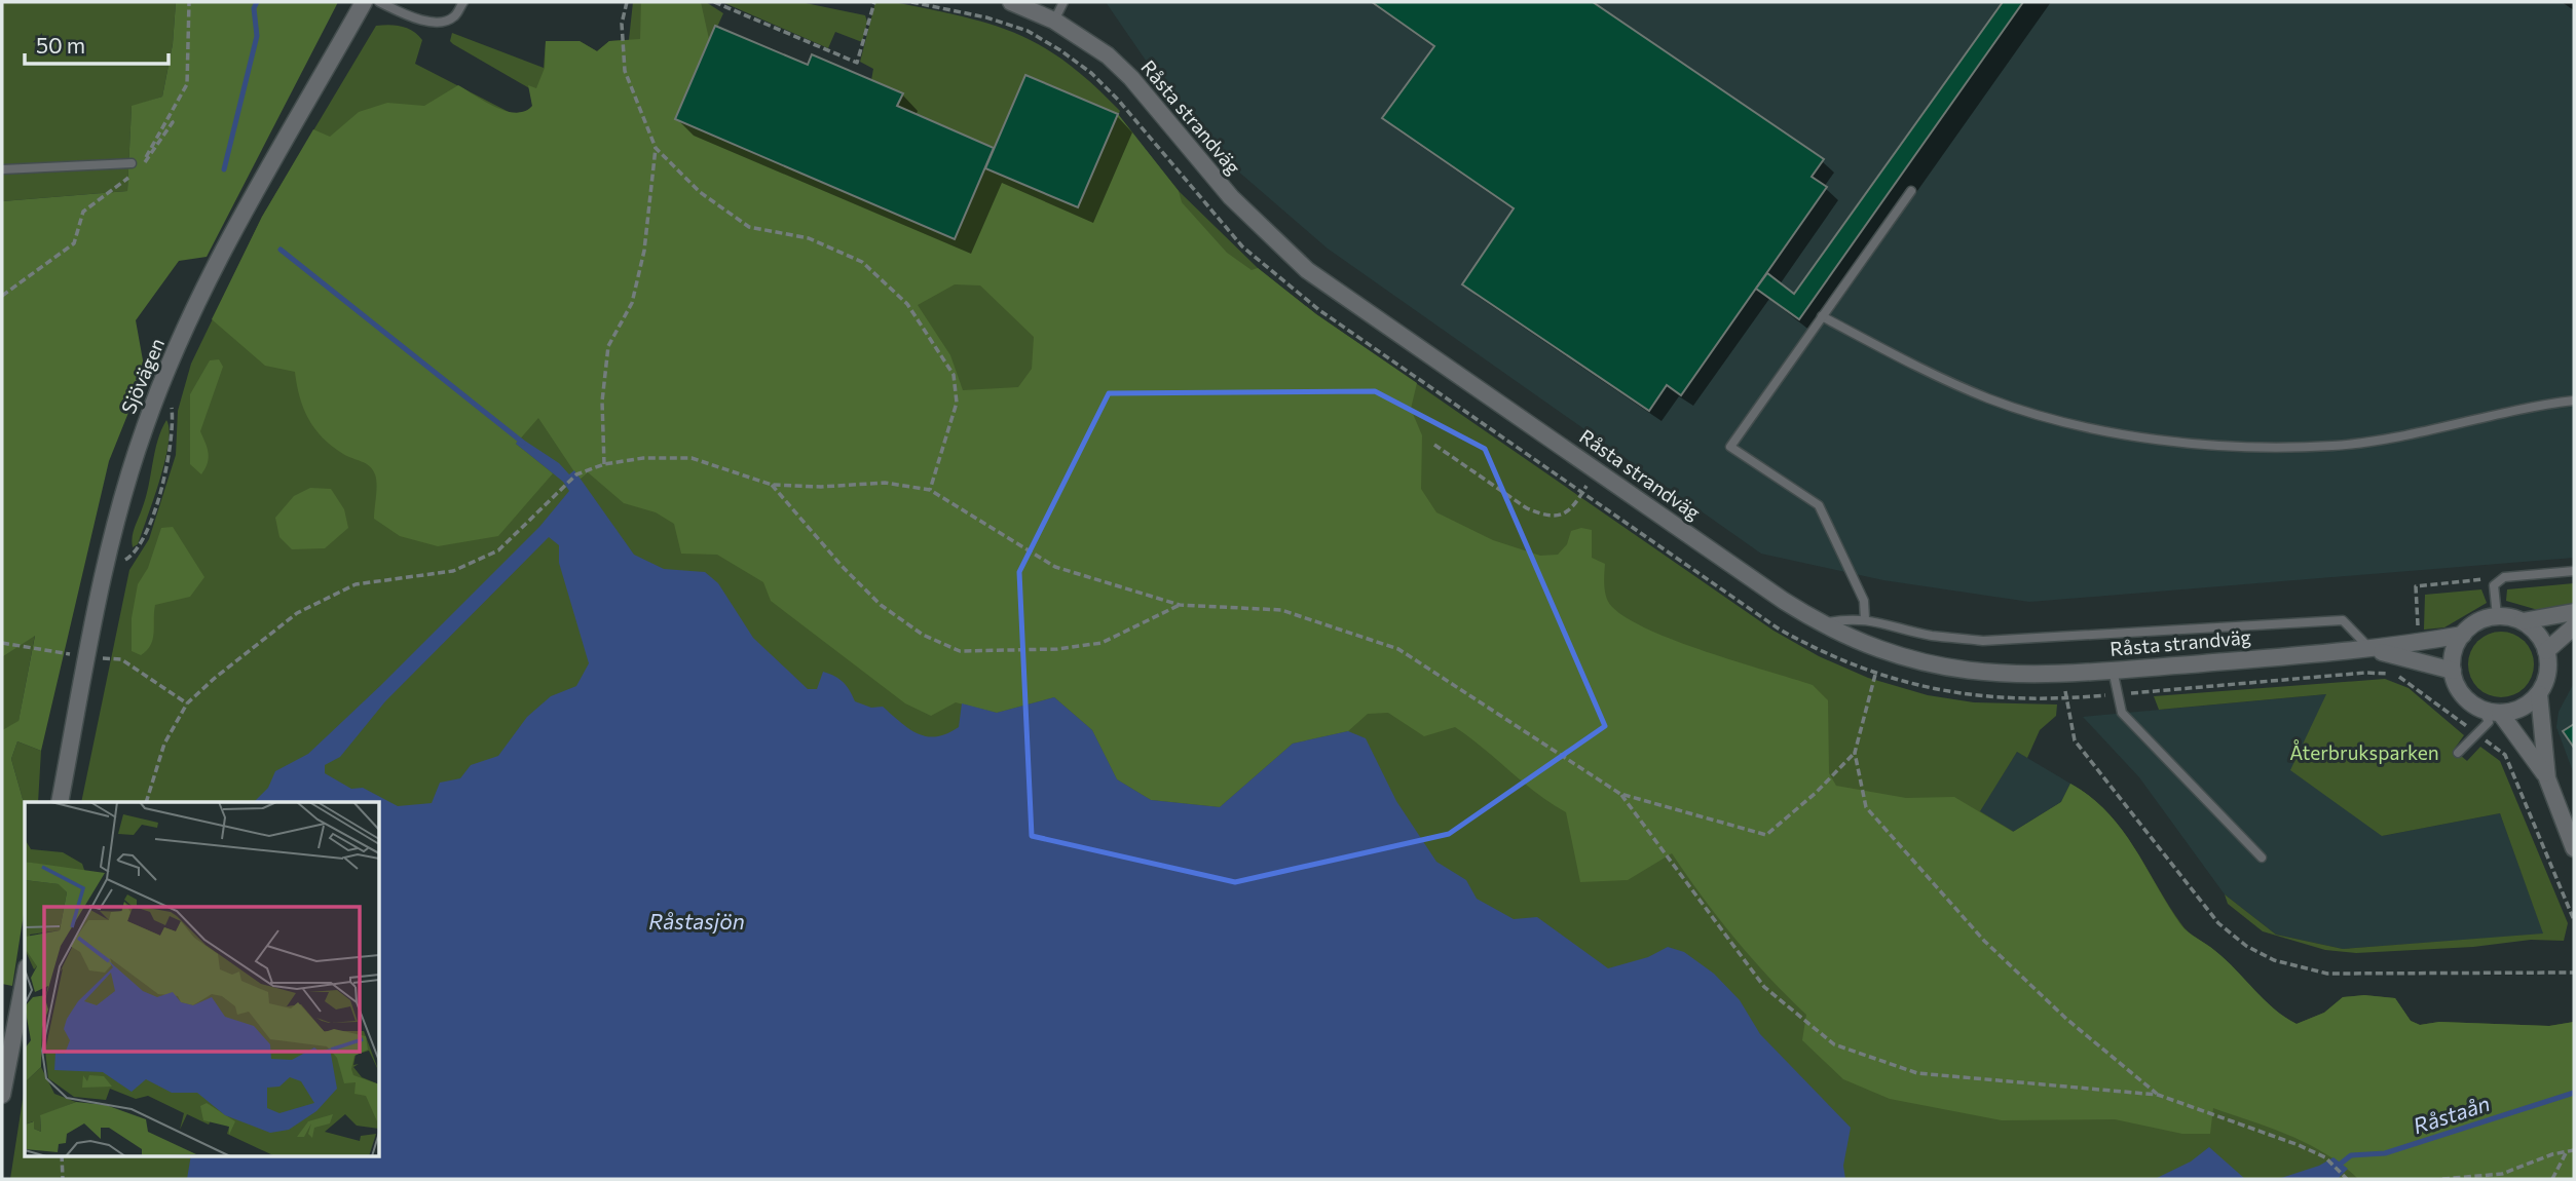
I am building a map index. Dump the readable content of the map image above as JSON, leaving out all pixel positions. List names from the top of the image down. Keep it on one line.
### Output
{"streets":{"street":["Råsta strandväg","Sjövägen"]},"water":["Råstasjön","Råstaån"],"parks":["Återbruksparken"],"scale_bar":"50 m"}
